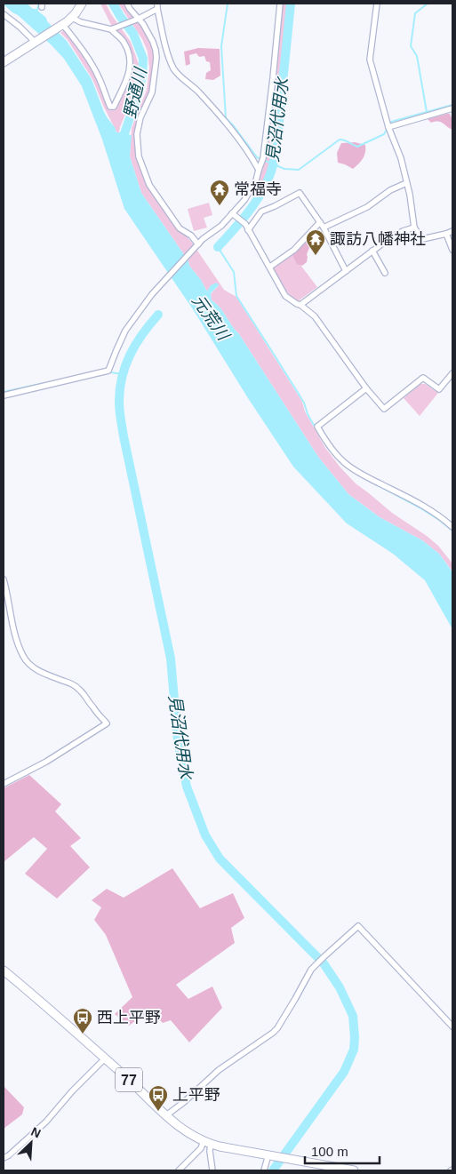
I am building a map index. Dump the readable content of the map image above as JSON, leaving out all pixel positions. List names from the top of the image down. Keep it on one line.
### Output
{"streets":{"main road":["77"]},"water":["野通川","見沼代用水","元荒川"],"places":{"temple":["常福寺","諏訪八幡神社"],"bus stop":["西上平野","上平野"]},"scale_bar":"100 m","north":"top right"}
